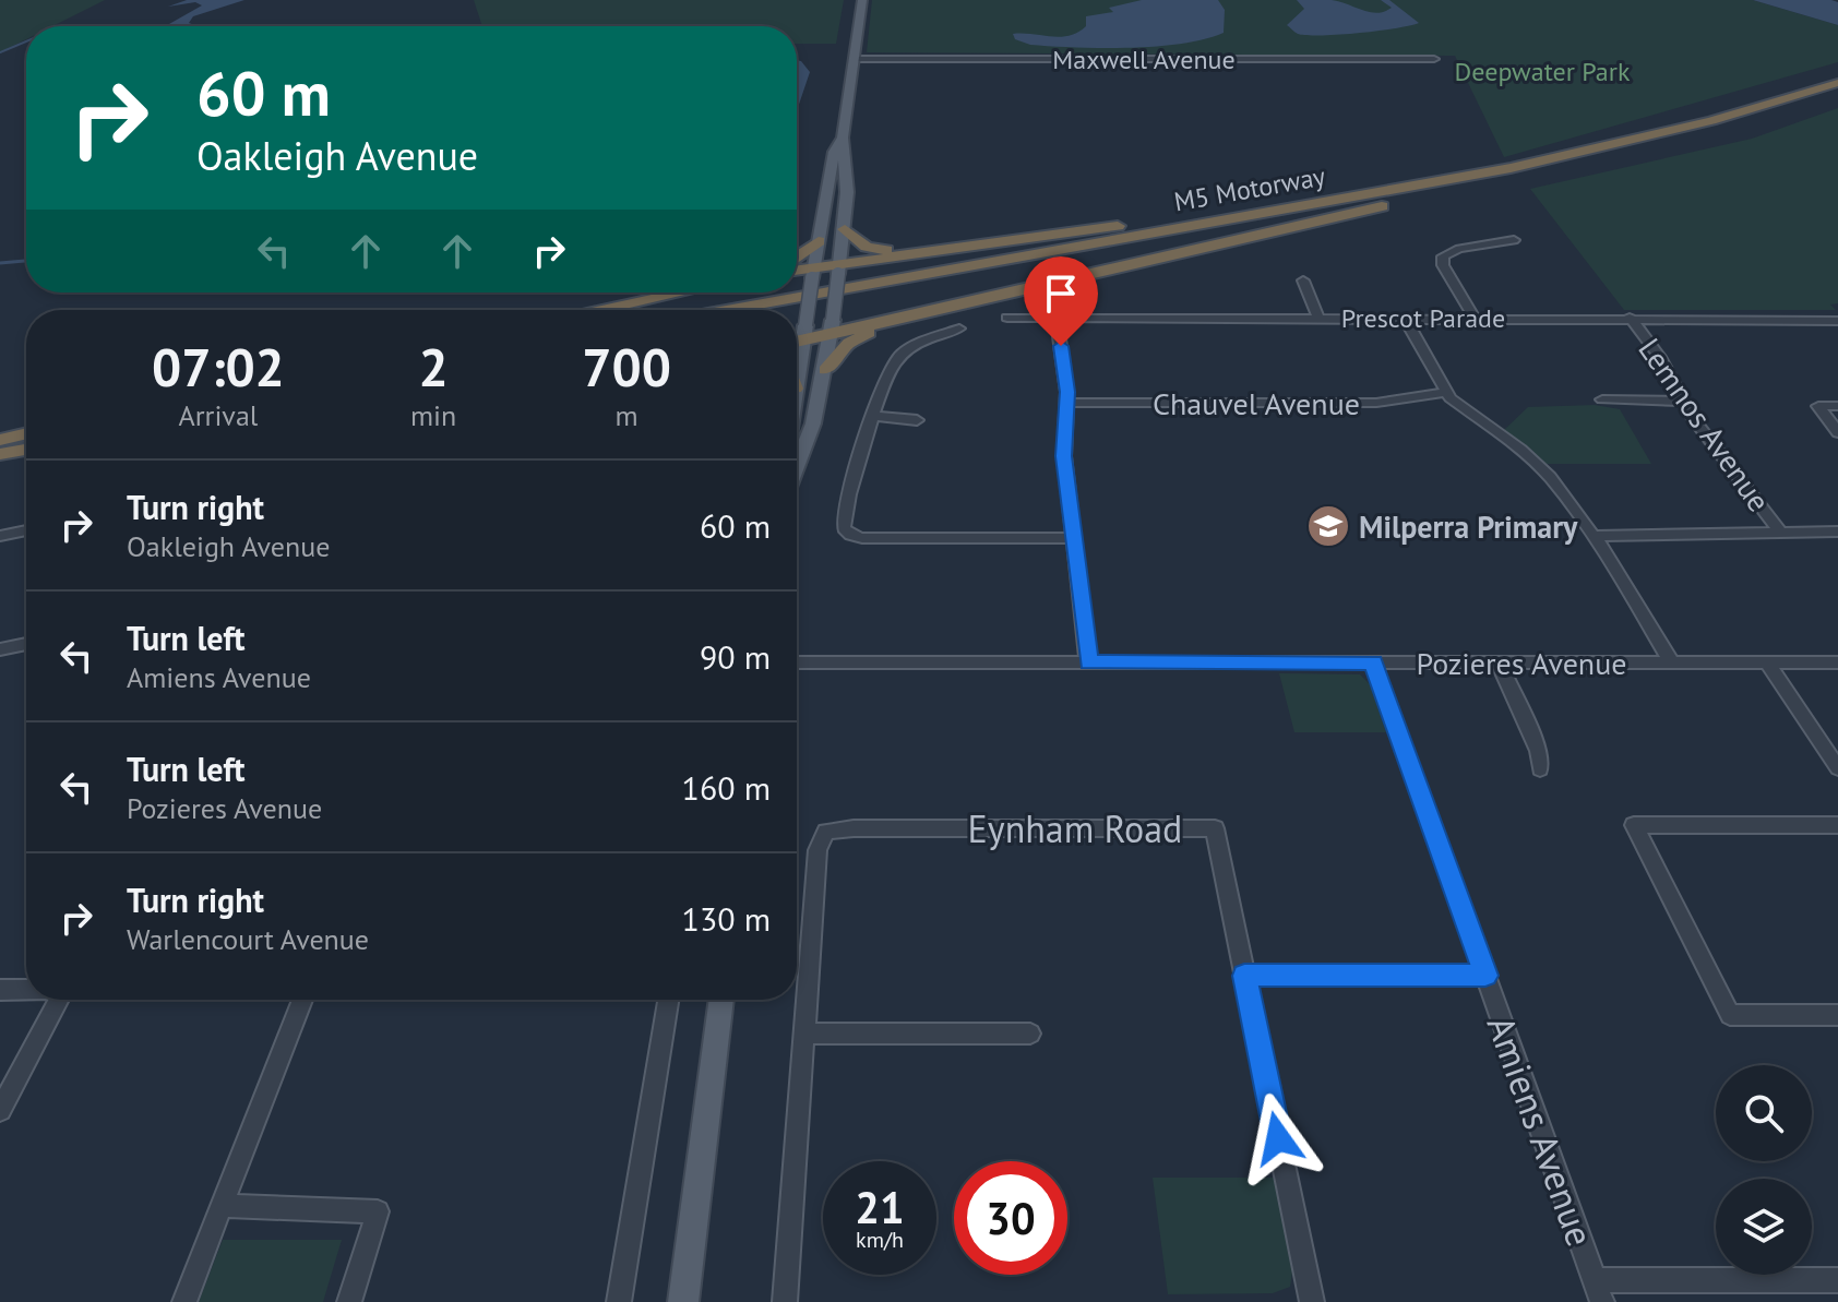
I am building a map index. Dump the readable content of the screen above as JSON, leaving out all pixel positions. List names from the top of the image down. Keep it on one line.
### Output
{"streets":{"highway":["M5 Motorway"],"street":["Maxwell Avenue","Prescot Parade","Chauvel Avenue","Lemnos Avenue","Pozieres Avenue","Eynham Road","Amiens Avenue"]},"crossings":[["Prescot Parade","Lemnos Avenue"],["Pozieres Avenue","Amiens Avenue"]],"parks":["Deepwater Park"],"places":{"school or university":["Milperra Primary"]},"page":{"turn":["60 m","Oakleigh Avenue"],"eta":["07:02","Arrival","2","min","700","m"],"list":[{"name":"Turn right","note":"Oakleigh Avenue","value":"60 m"},{"name":"Turn left","note":"Amiens Avenue","value":"90 m"},{"name":"Turn left","note":"Pozieres Avenue","value":"160 m"},{"name":"Turn right","note":"Warlencourt Avenue","value":"130 m"}],"speed":"21 km/h","limit":"30"}}
